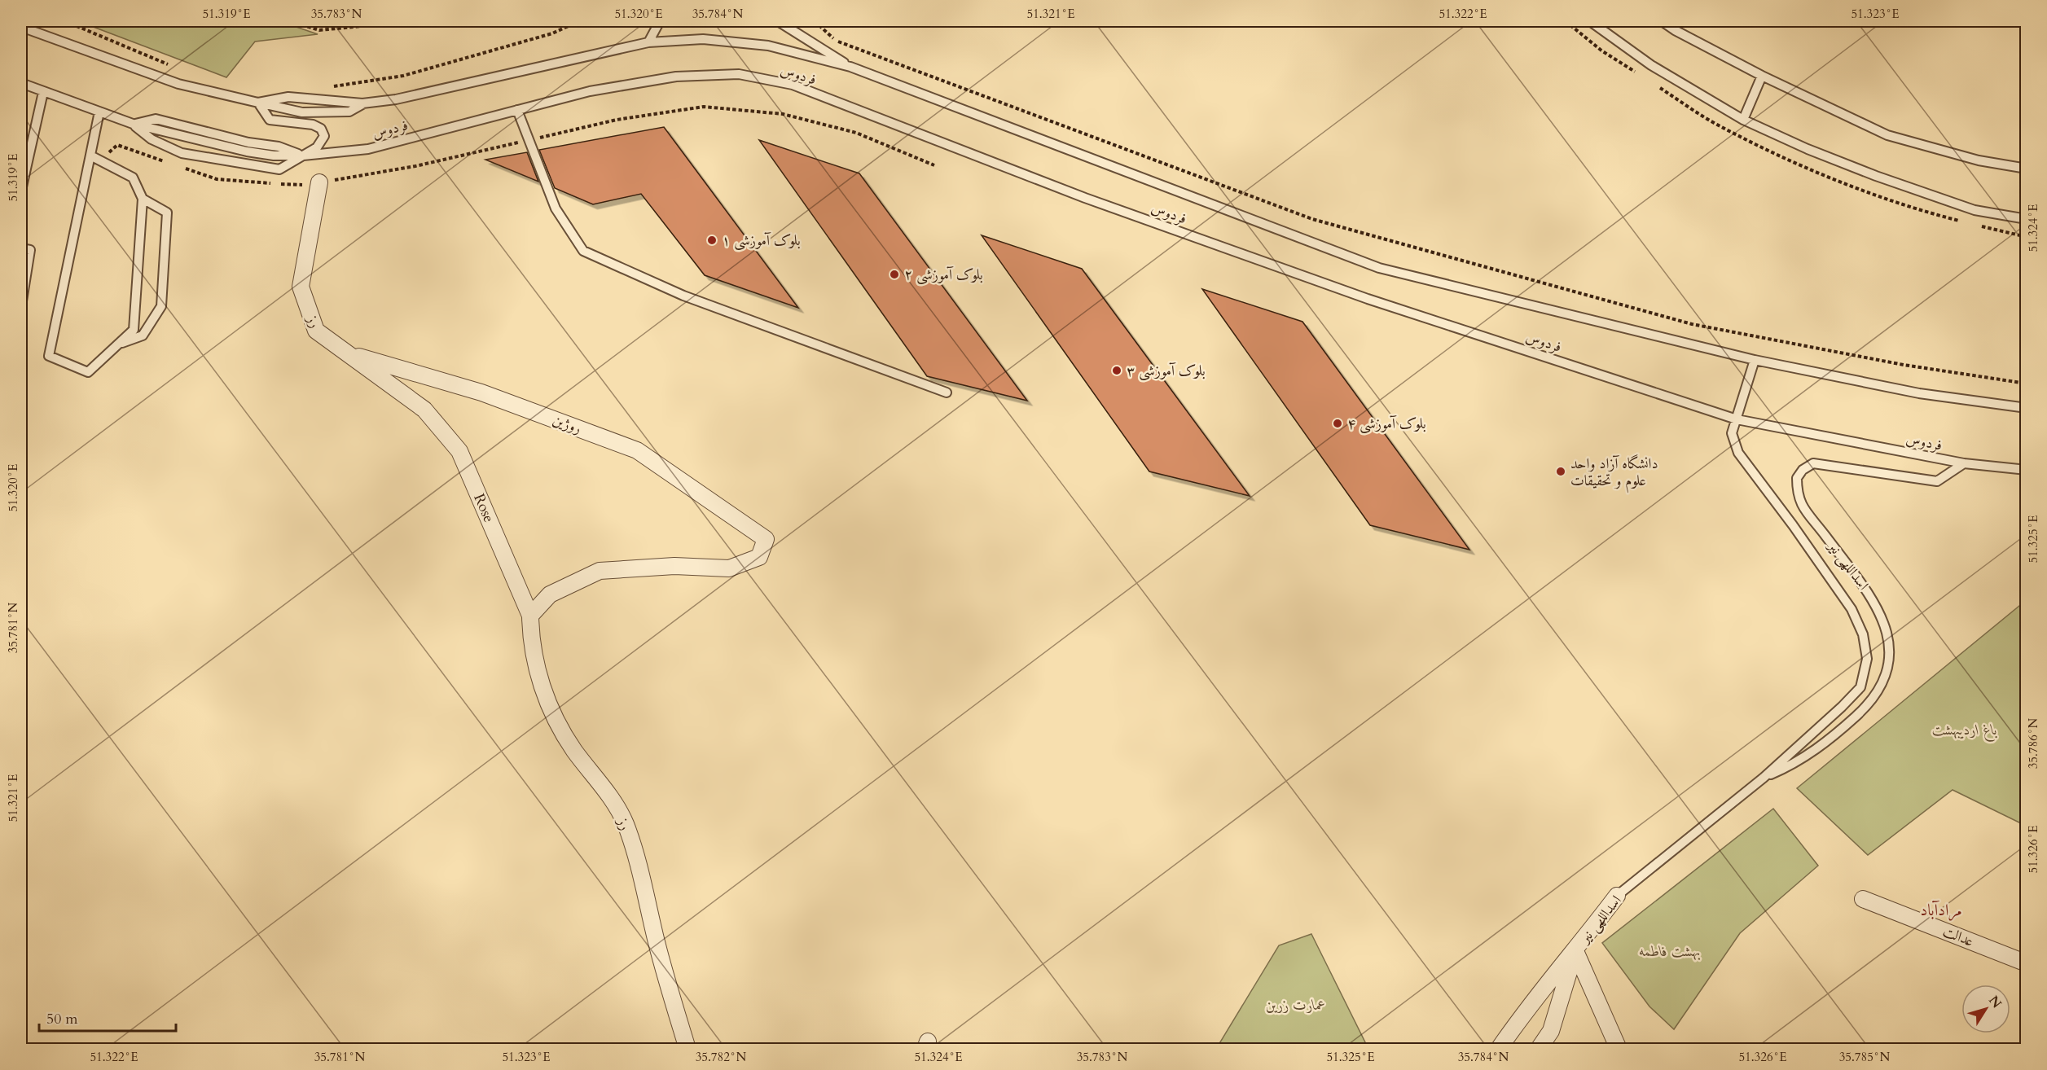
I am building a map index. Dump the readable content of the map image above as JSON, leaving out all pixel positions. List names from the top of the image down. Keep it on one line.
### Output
{"streets":{"street":["رز","روژین","Rose","اسداللهی نیر","عدالت"],"lane":["فردوس"]},"crossings":[["فردوس","اسداللهی نیر"],["رز","روژین"],["رز","Rose"],["روژین","Rose"]],"districts":["مرادآباد"],"parks":["باغ اردیبهشت","بهشت فاطمه","عمارت زرین"],"places":["بلوک آموزشی ۱","بلوک آموزشی ۲","بلوک آموزشی ۳","بلوک آموزشی ۴","دانشگاه آزاد واحد علوم و تحقیقات"],"scale_bar":"50 m","north":"top right","coordinates":["51.319°E","35.783°N","51.320°E","35.784°N","51.321°E","51.322°E","51.323°E","51.324°E","51.325°E","35.781°N","35.786°N","51.326°E","35.782°N","35.785°N"]}
